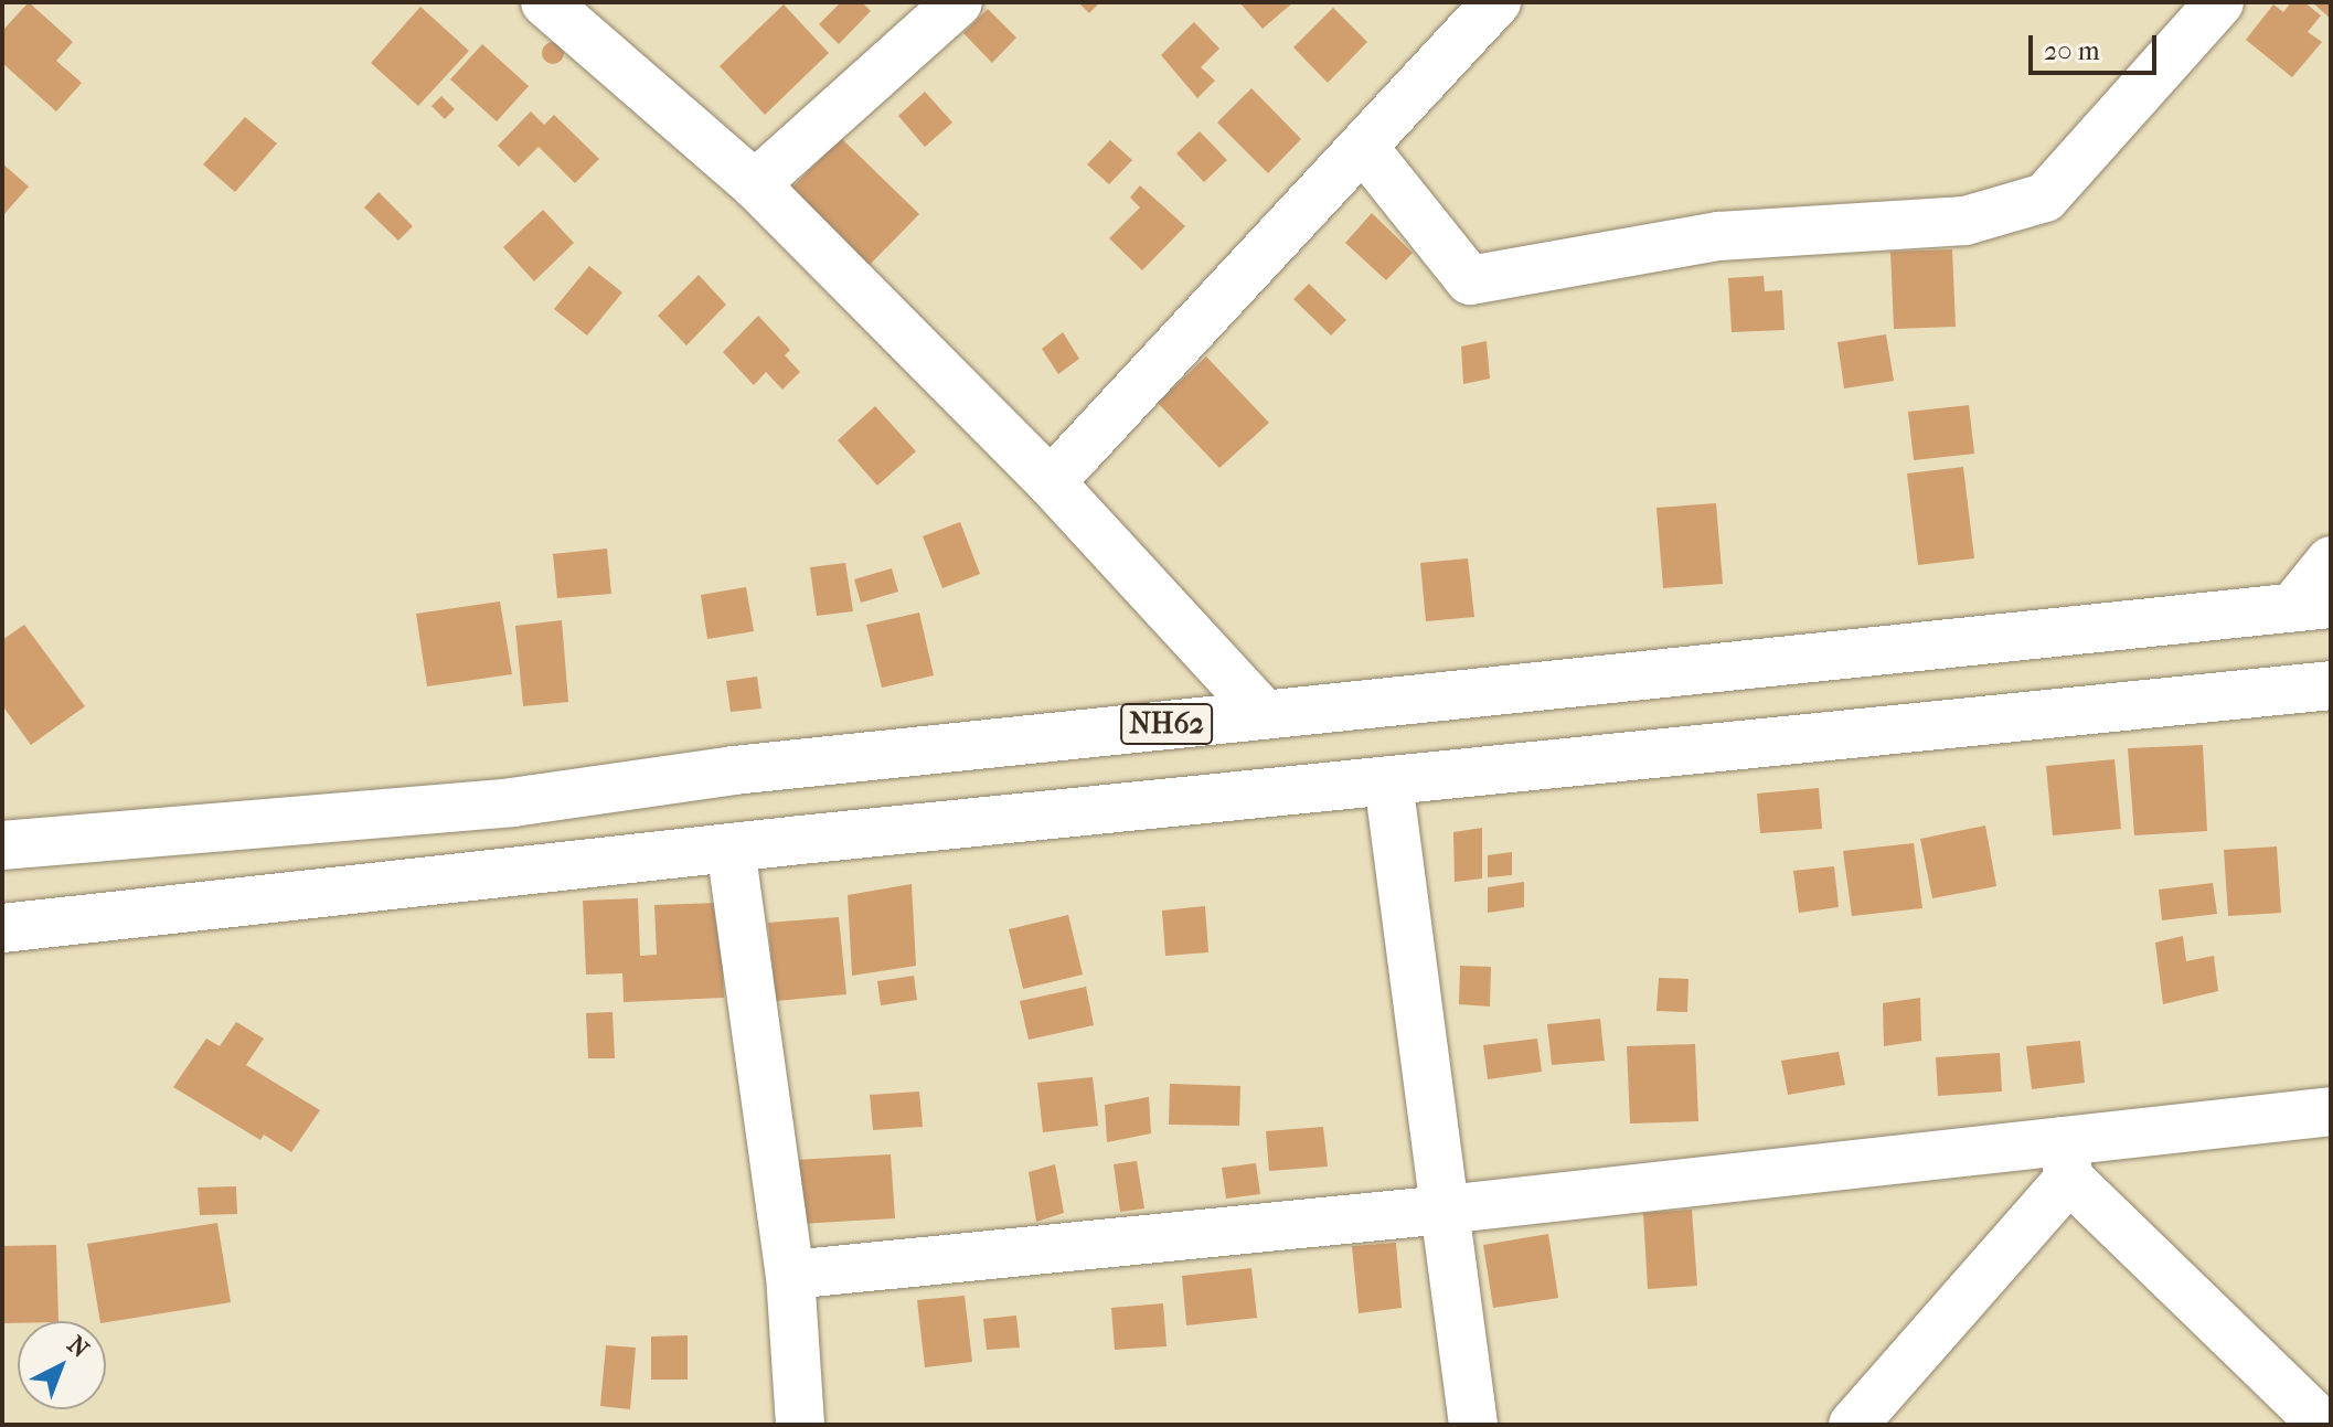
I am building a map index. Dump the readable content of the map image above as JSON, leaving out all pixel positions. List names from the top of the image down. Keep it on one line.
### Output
{"streets":{"street":["NH62"]},"scale_bar":"20 m","north":"top right"}
